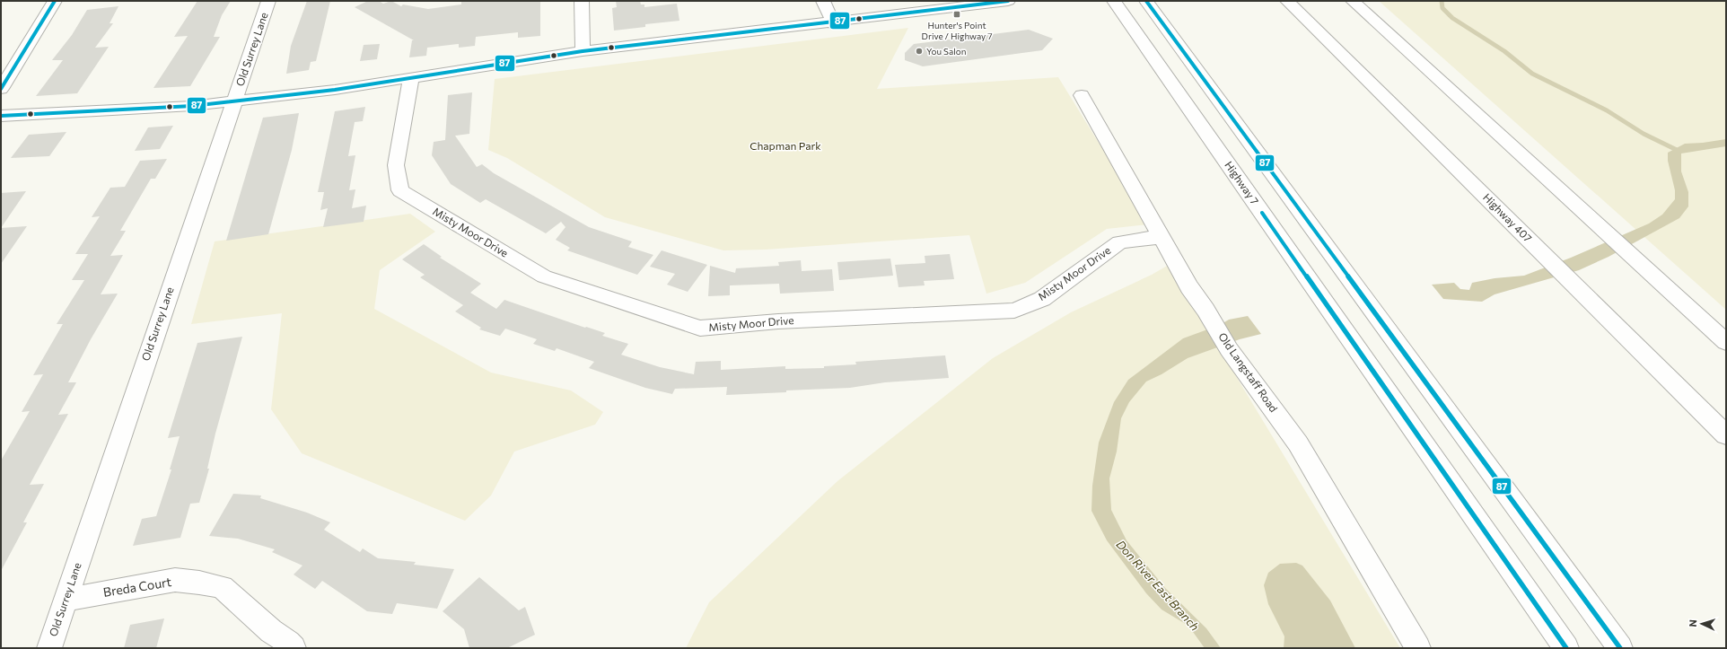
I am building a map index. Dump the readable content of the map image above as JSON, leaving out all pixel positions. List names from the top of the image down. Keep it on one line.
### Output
{"streets":{"main road":["Old Surrey Lane","Highway 7","Highway 407","Misty Moor Drive","Old Langstaff Road","Breda Court"]},"crossings":[["Old Surrey Lane","Breda Court"],["Misty Moor Drive","Old Langstaff Road"]],"water":["Don River East Branch"],"parks":["Chapman Park"],"places":{"transit":["Hunter's Point Drive / Highway 7"],"other":["You Salon"]},"lines":["transit line 87"],"north":"left"}
